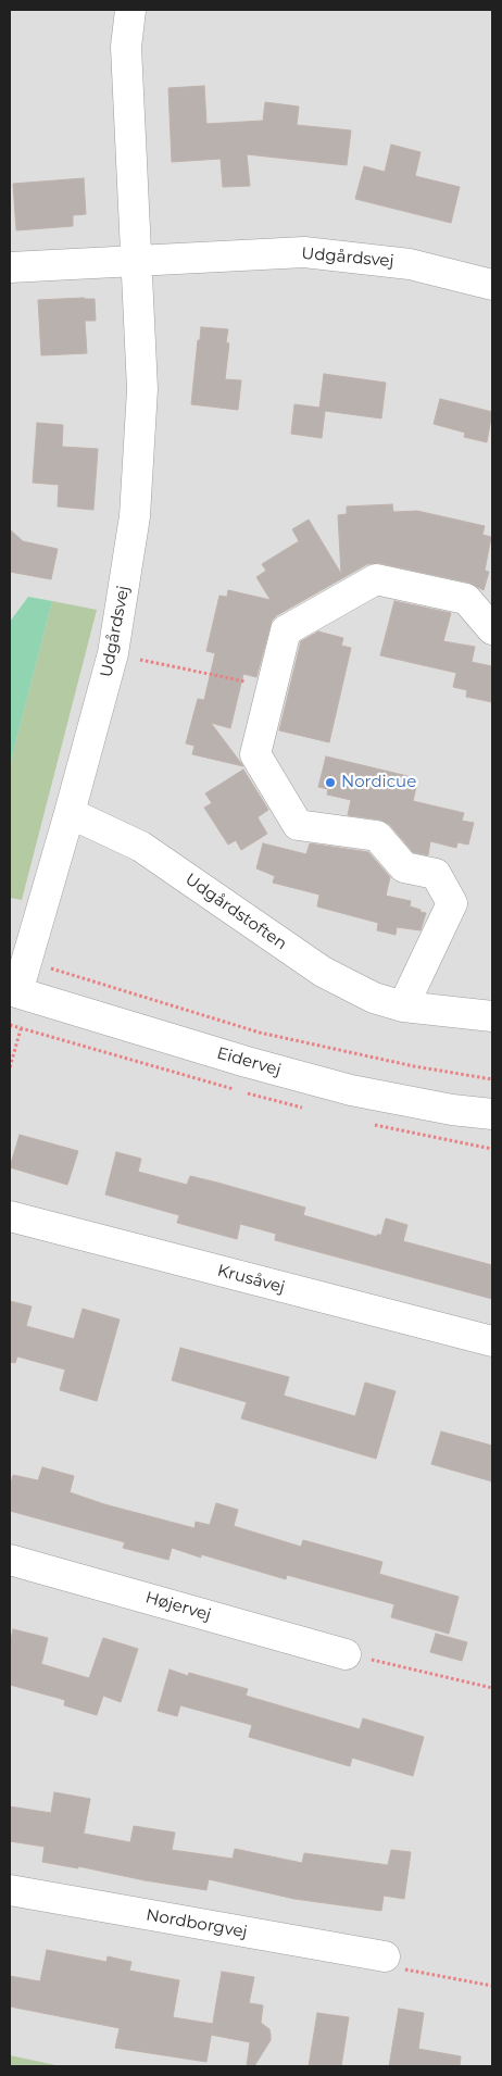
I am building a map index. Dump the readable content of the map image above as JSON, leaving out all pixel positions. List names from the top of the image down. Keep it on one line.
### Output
{"streets":{"street":["Udgårdsvej","Udgårdstoften","Eidervej","Krusåvej","Højervej","Nordborgvej"]},"crossings":[["Udgårdsvej","Udgårdstoften"],["Udgårdsvej","Eidervej"]],"places":["Nordicue"]}
